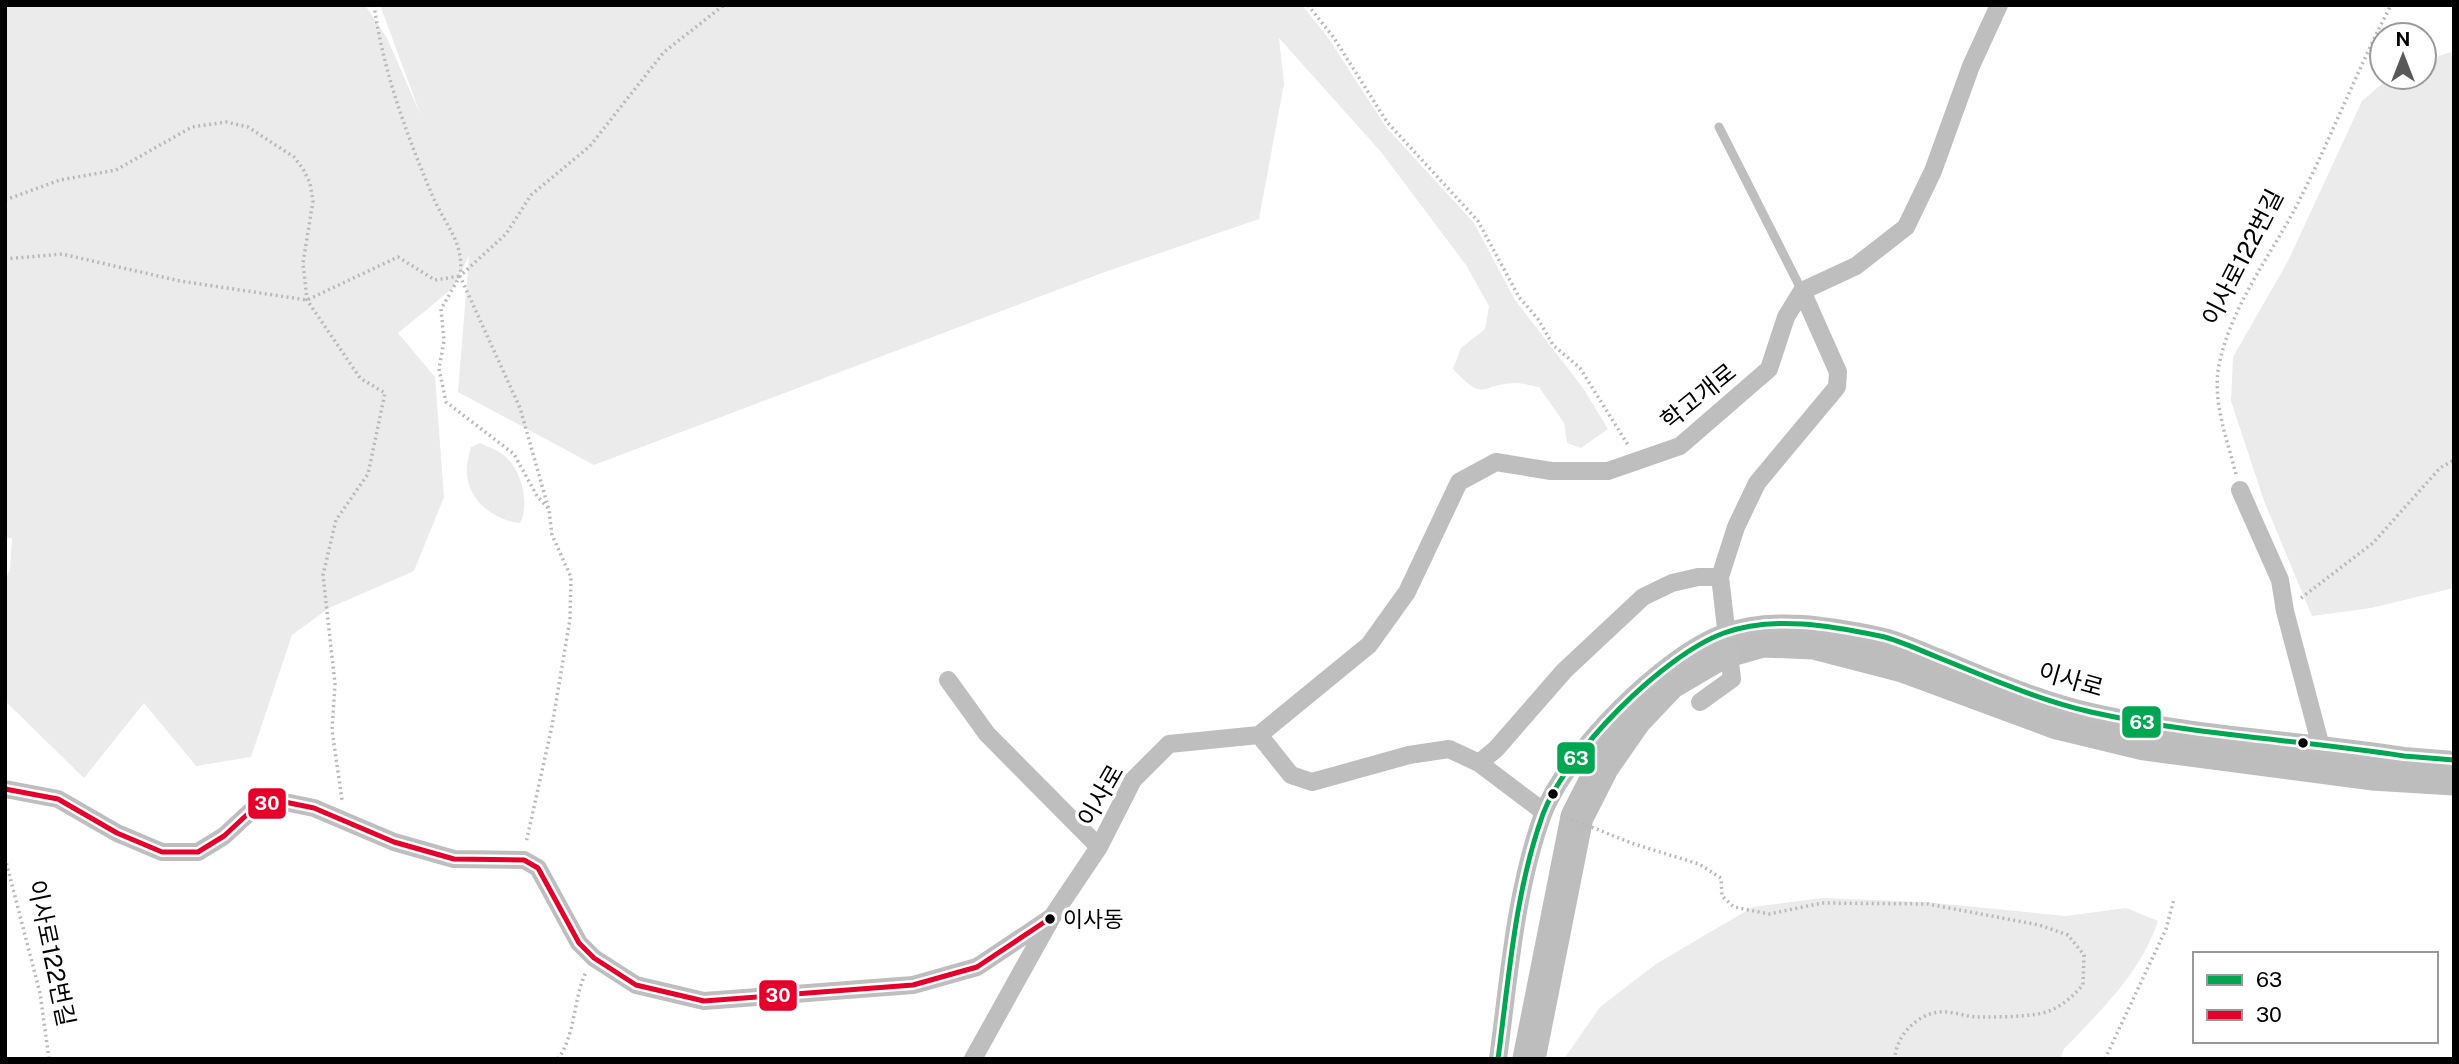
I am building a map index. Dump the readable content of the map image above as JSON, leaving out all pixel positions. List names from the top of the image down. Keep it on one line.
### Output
{"streets":{"street":["학고개로","이사로"],"path":["이사로122번길"]},"crossings":[["학고개로","이사로"]],"places":["이사동"],"lines":["transit line 63","transit line 30"],"legend":["63","30"],"north":"top"}
